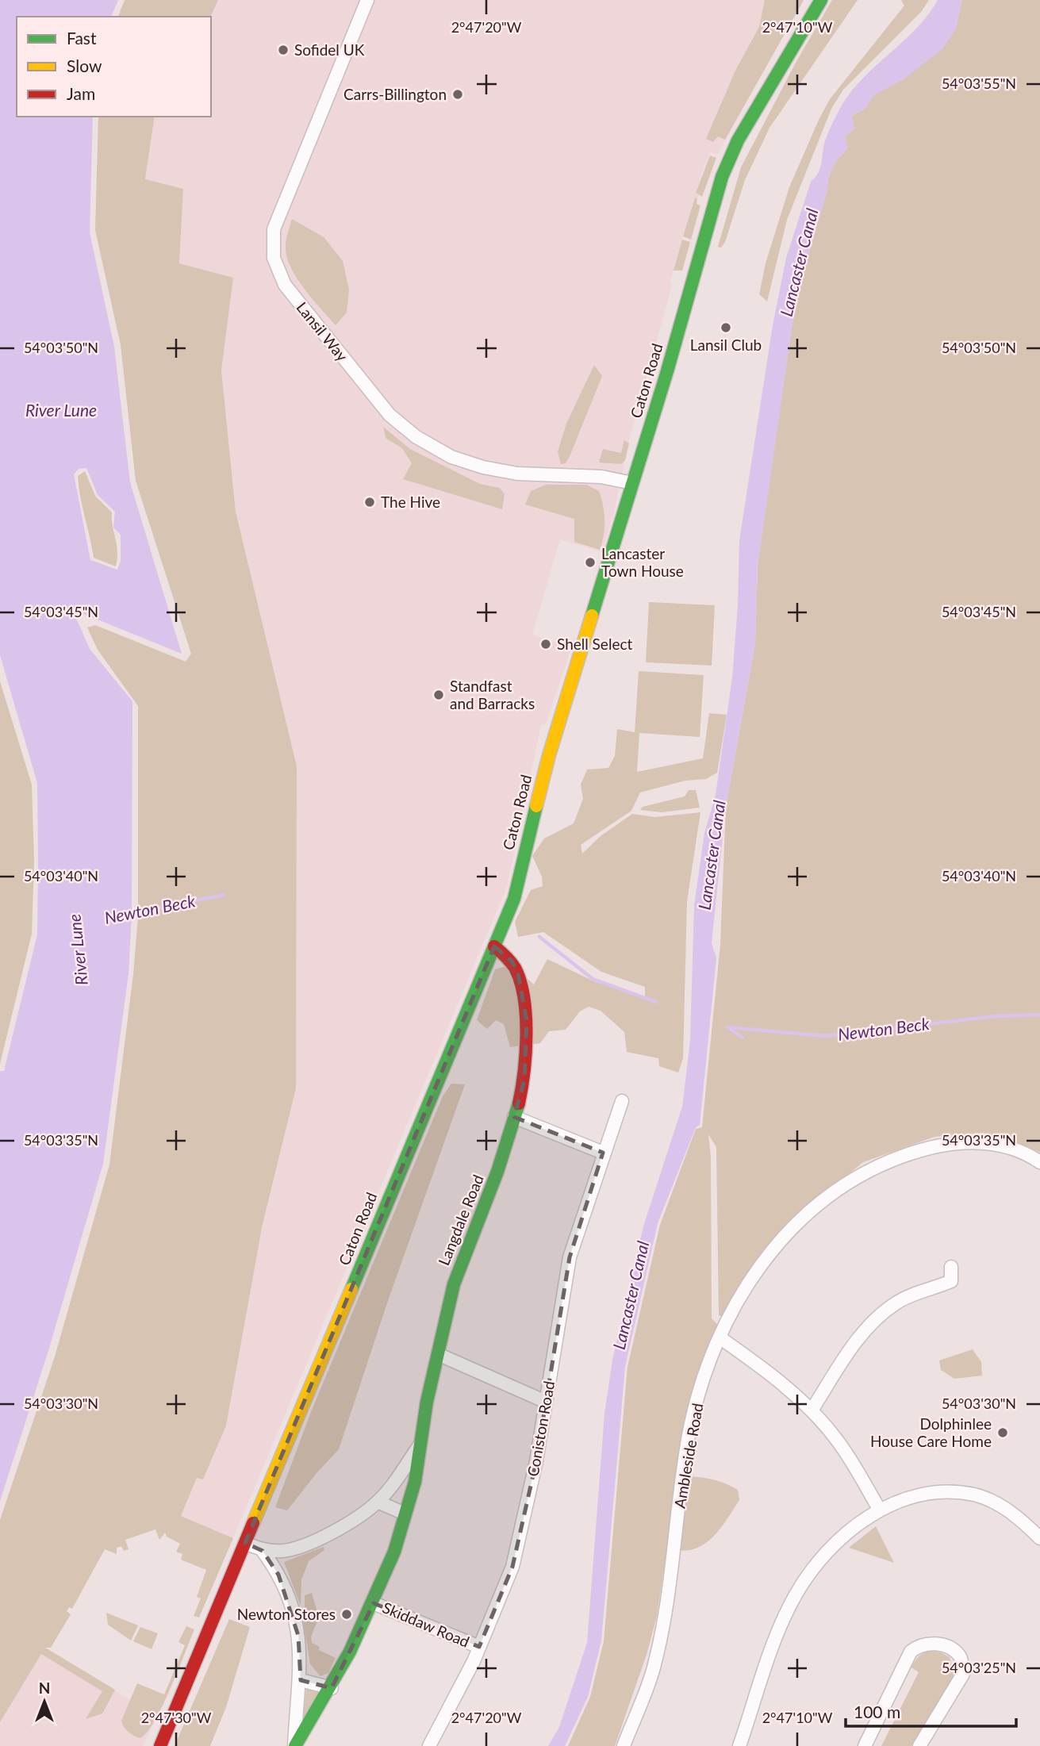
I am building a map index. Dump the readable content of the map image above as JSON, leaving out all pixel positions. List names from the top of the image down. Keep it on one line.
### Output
{"streets":{"main road":["Caton Road","Langdale Road"],"street":["Lansil Way","Coniston Road","Ambleside Road","Skiddaw Road"]},"crossings":[["Lansil Way","Caton Road"],["Caton Road","Langdale Road"],["Langdale Road","Skiddaw Road"],["Coniston Road","Skiddaw Road"]],"water":["Lancaster Canal","River Lune","Newton Beck"],"places":["Sofidel UK","Carrs-Billington","Lansil Club","The Hive","Lancaster Town House","Shell Select","Standfast and Barracks","Dolphinlee House Care Home","Newton Stores"],"legend":["Fast","Slow","Jam"],"scale_bar":"100 m","north":"top","coordinates":["2°47'20\"W","2°47'10\"W","54°03'55\"N","54°03'50\"N","54°03'45\"N","54°03'40\"N","54°03'35\"N","54°03'30\"N","54°03'25\"N","2°47'30\"W"]}
